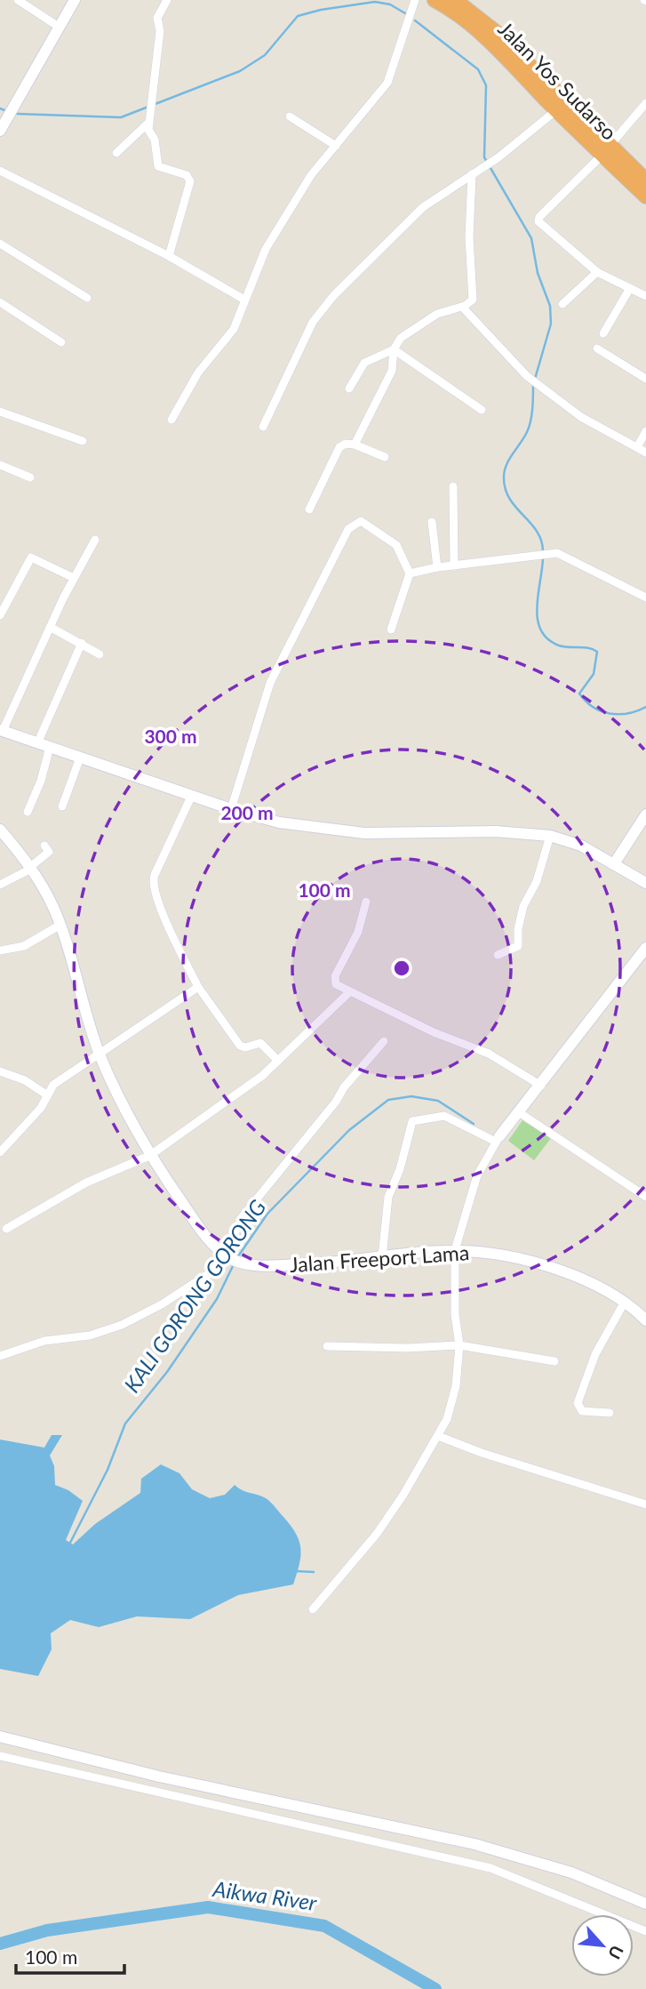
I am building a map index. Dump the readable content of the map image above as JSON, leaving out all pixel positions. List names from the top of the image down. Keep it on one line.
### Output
{"streets":{"highway":["Jalan Yos Sudarso"],"street":["Jalan Freeport Lama"]},"water":["KALI GORONG GORONG","Aikwa River"],"scale_bar":"100 m","north":"bottom right","rings":["300 m","200 m","100 m"]}
